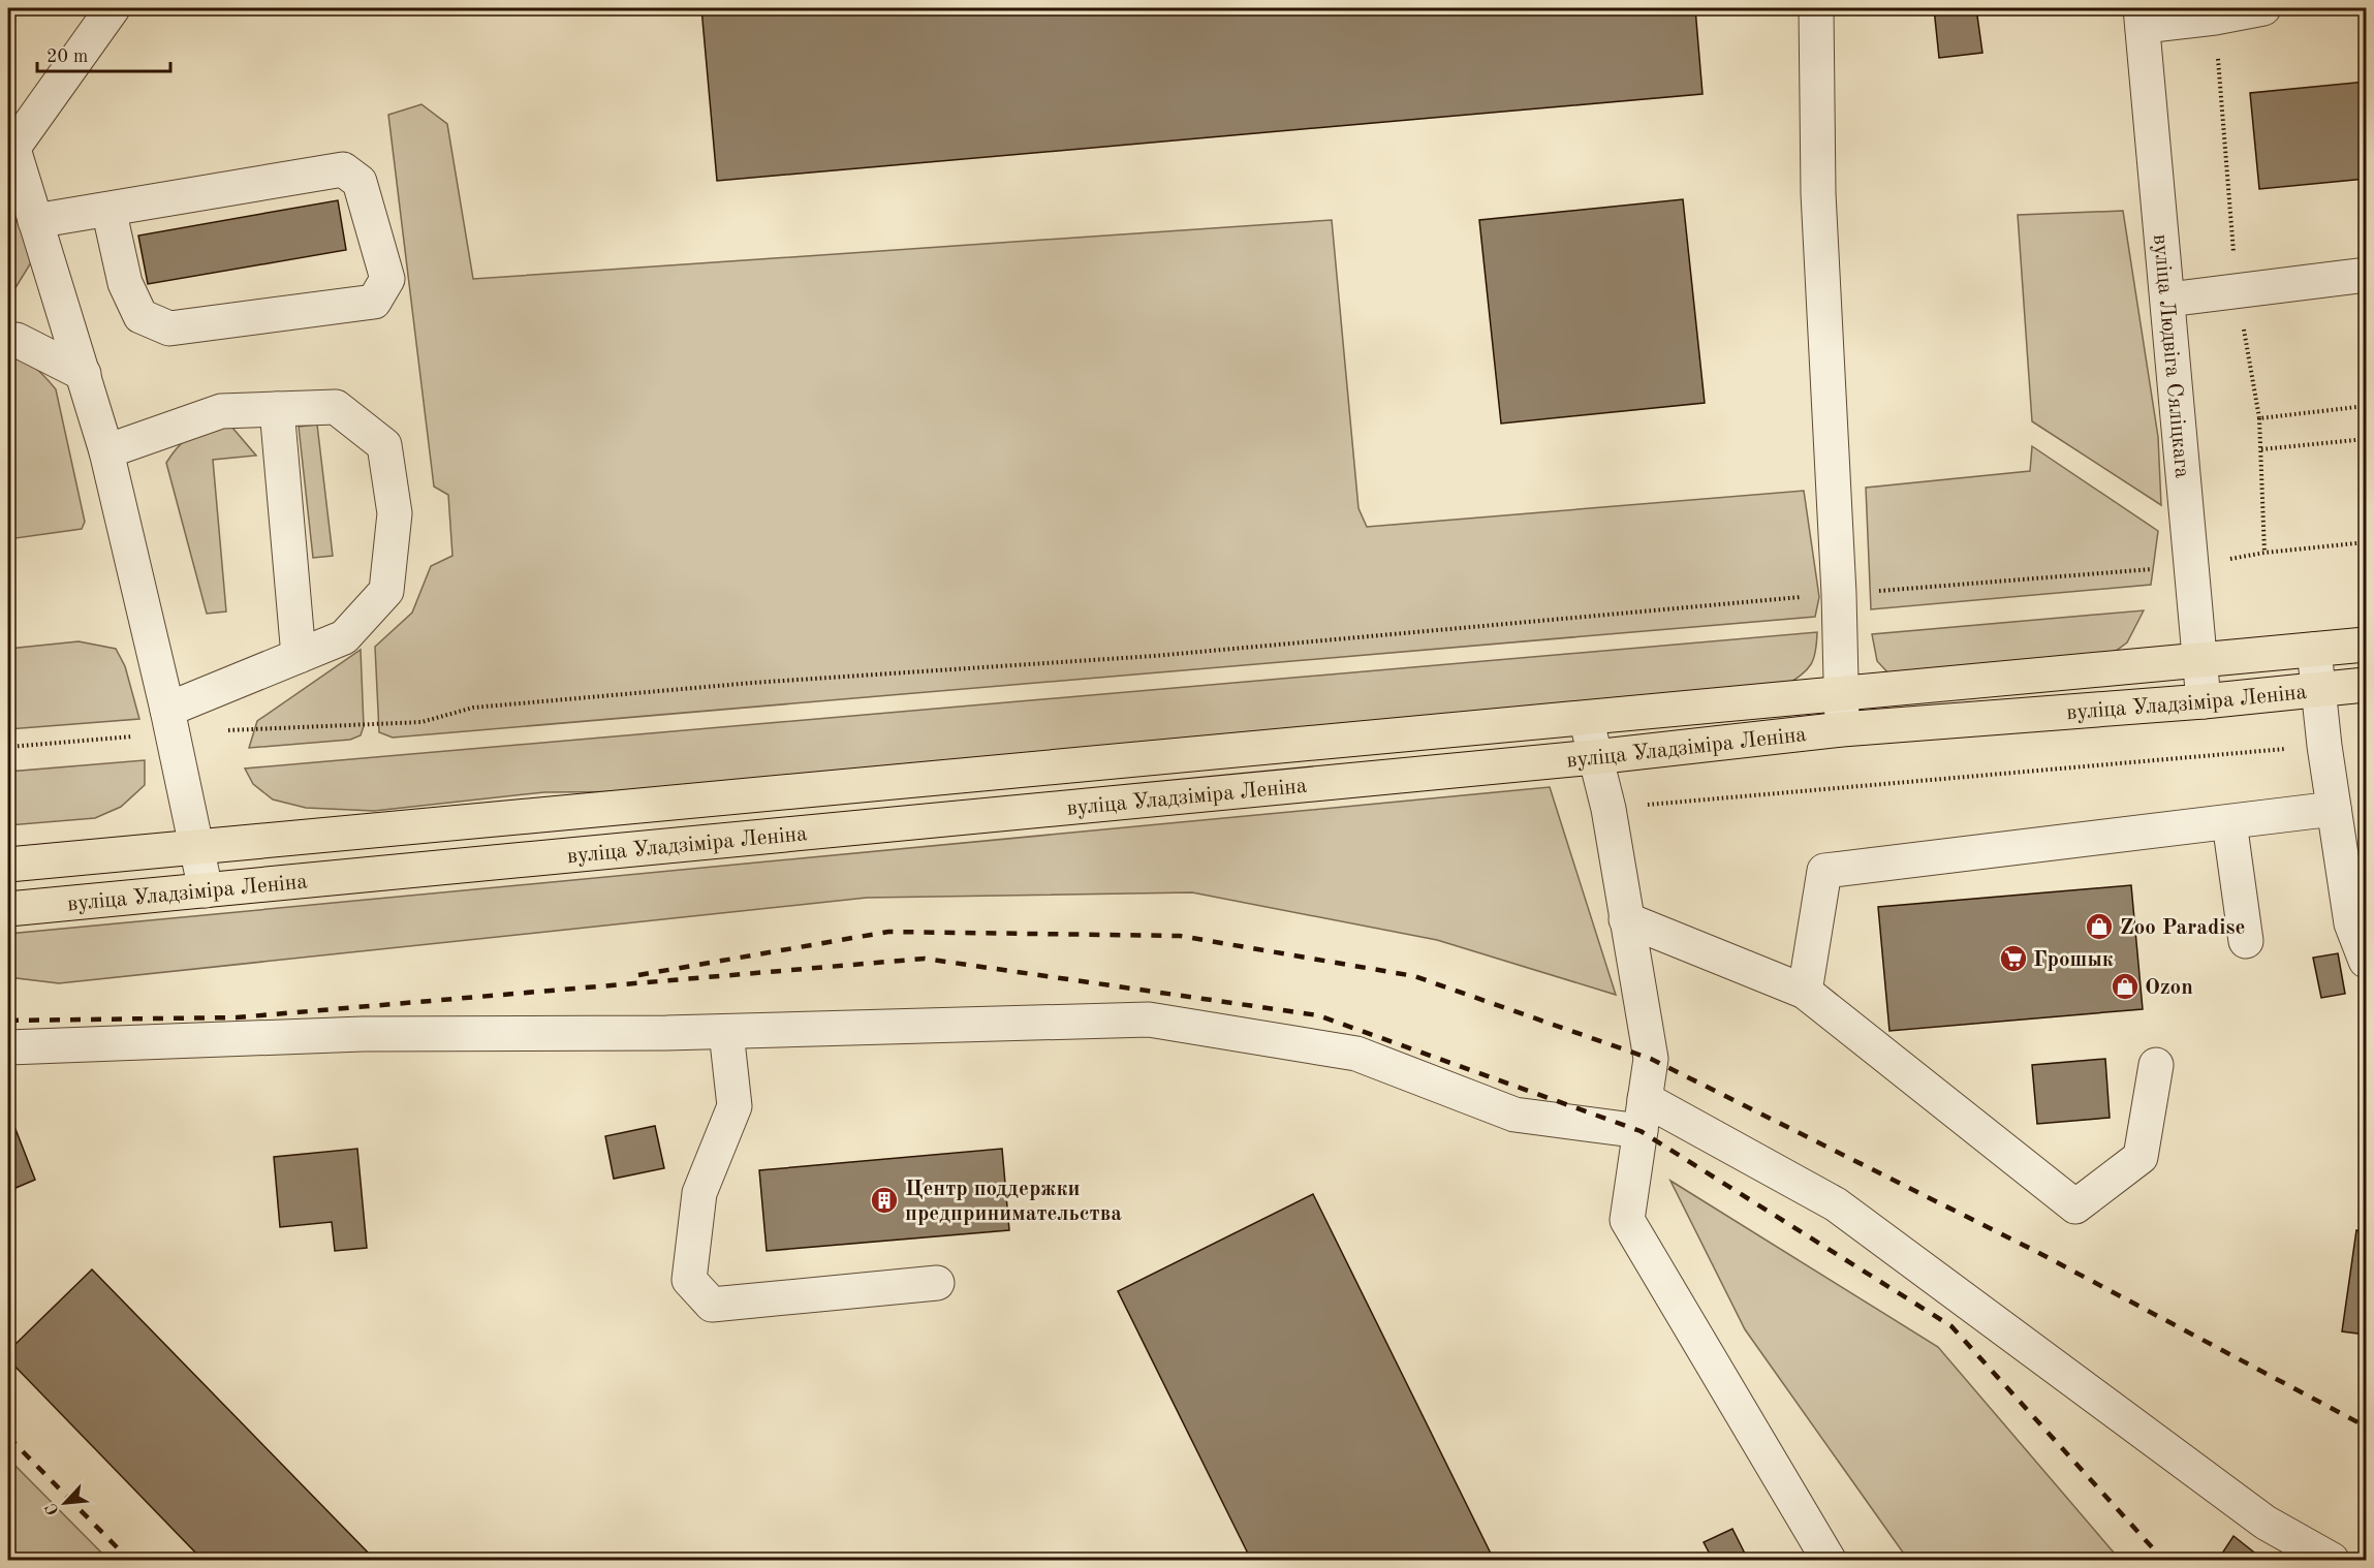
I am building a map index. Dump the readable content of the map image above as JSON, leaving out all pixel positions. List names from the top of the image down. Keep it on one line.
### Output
{"streets":{"main road":["вуліца Уладзіміра Леніна"],"street":["вуліца Людвіга Сяліцкага"]},"crossings":[["вуліца Людвіга Сяліцкага","вуліца Уладзіміра Леніна"]],"places":{"shop":["Zoo Paradise","Ozon"],"supermarket":["Грошык"],"building":["Центр поддержки предпринимательства"]},"scale_bar":"20 m","north":"bottom left"}
